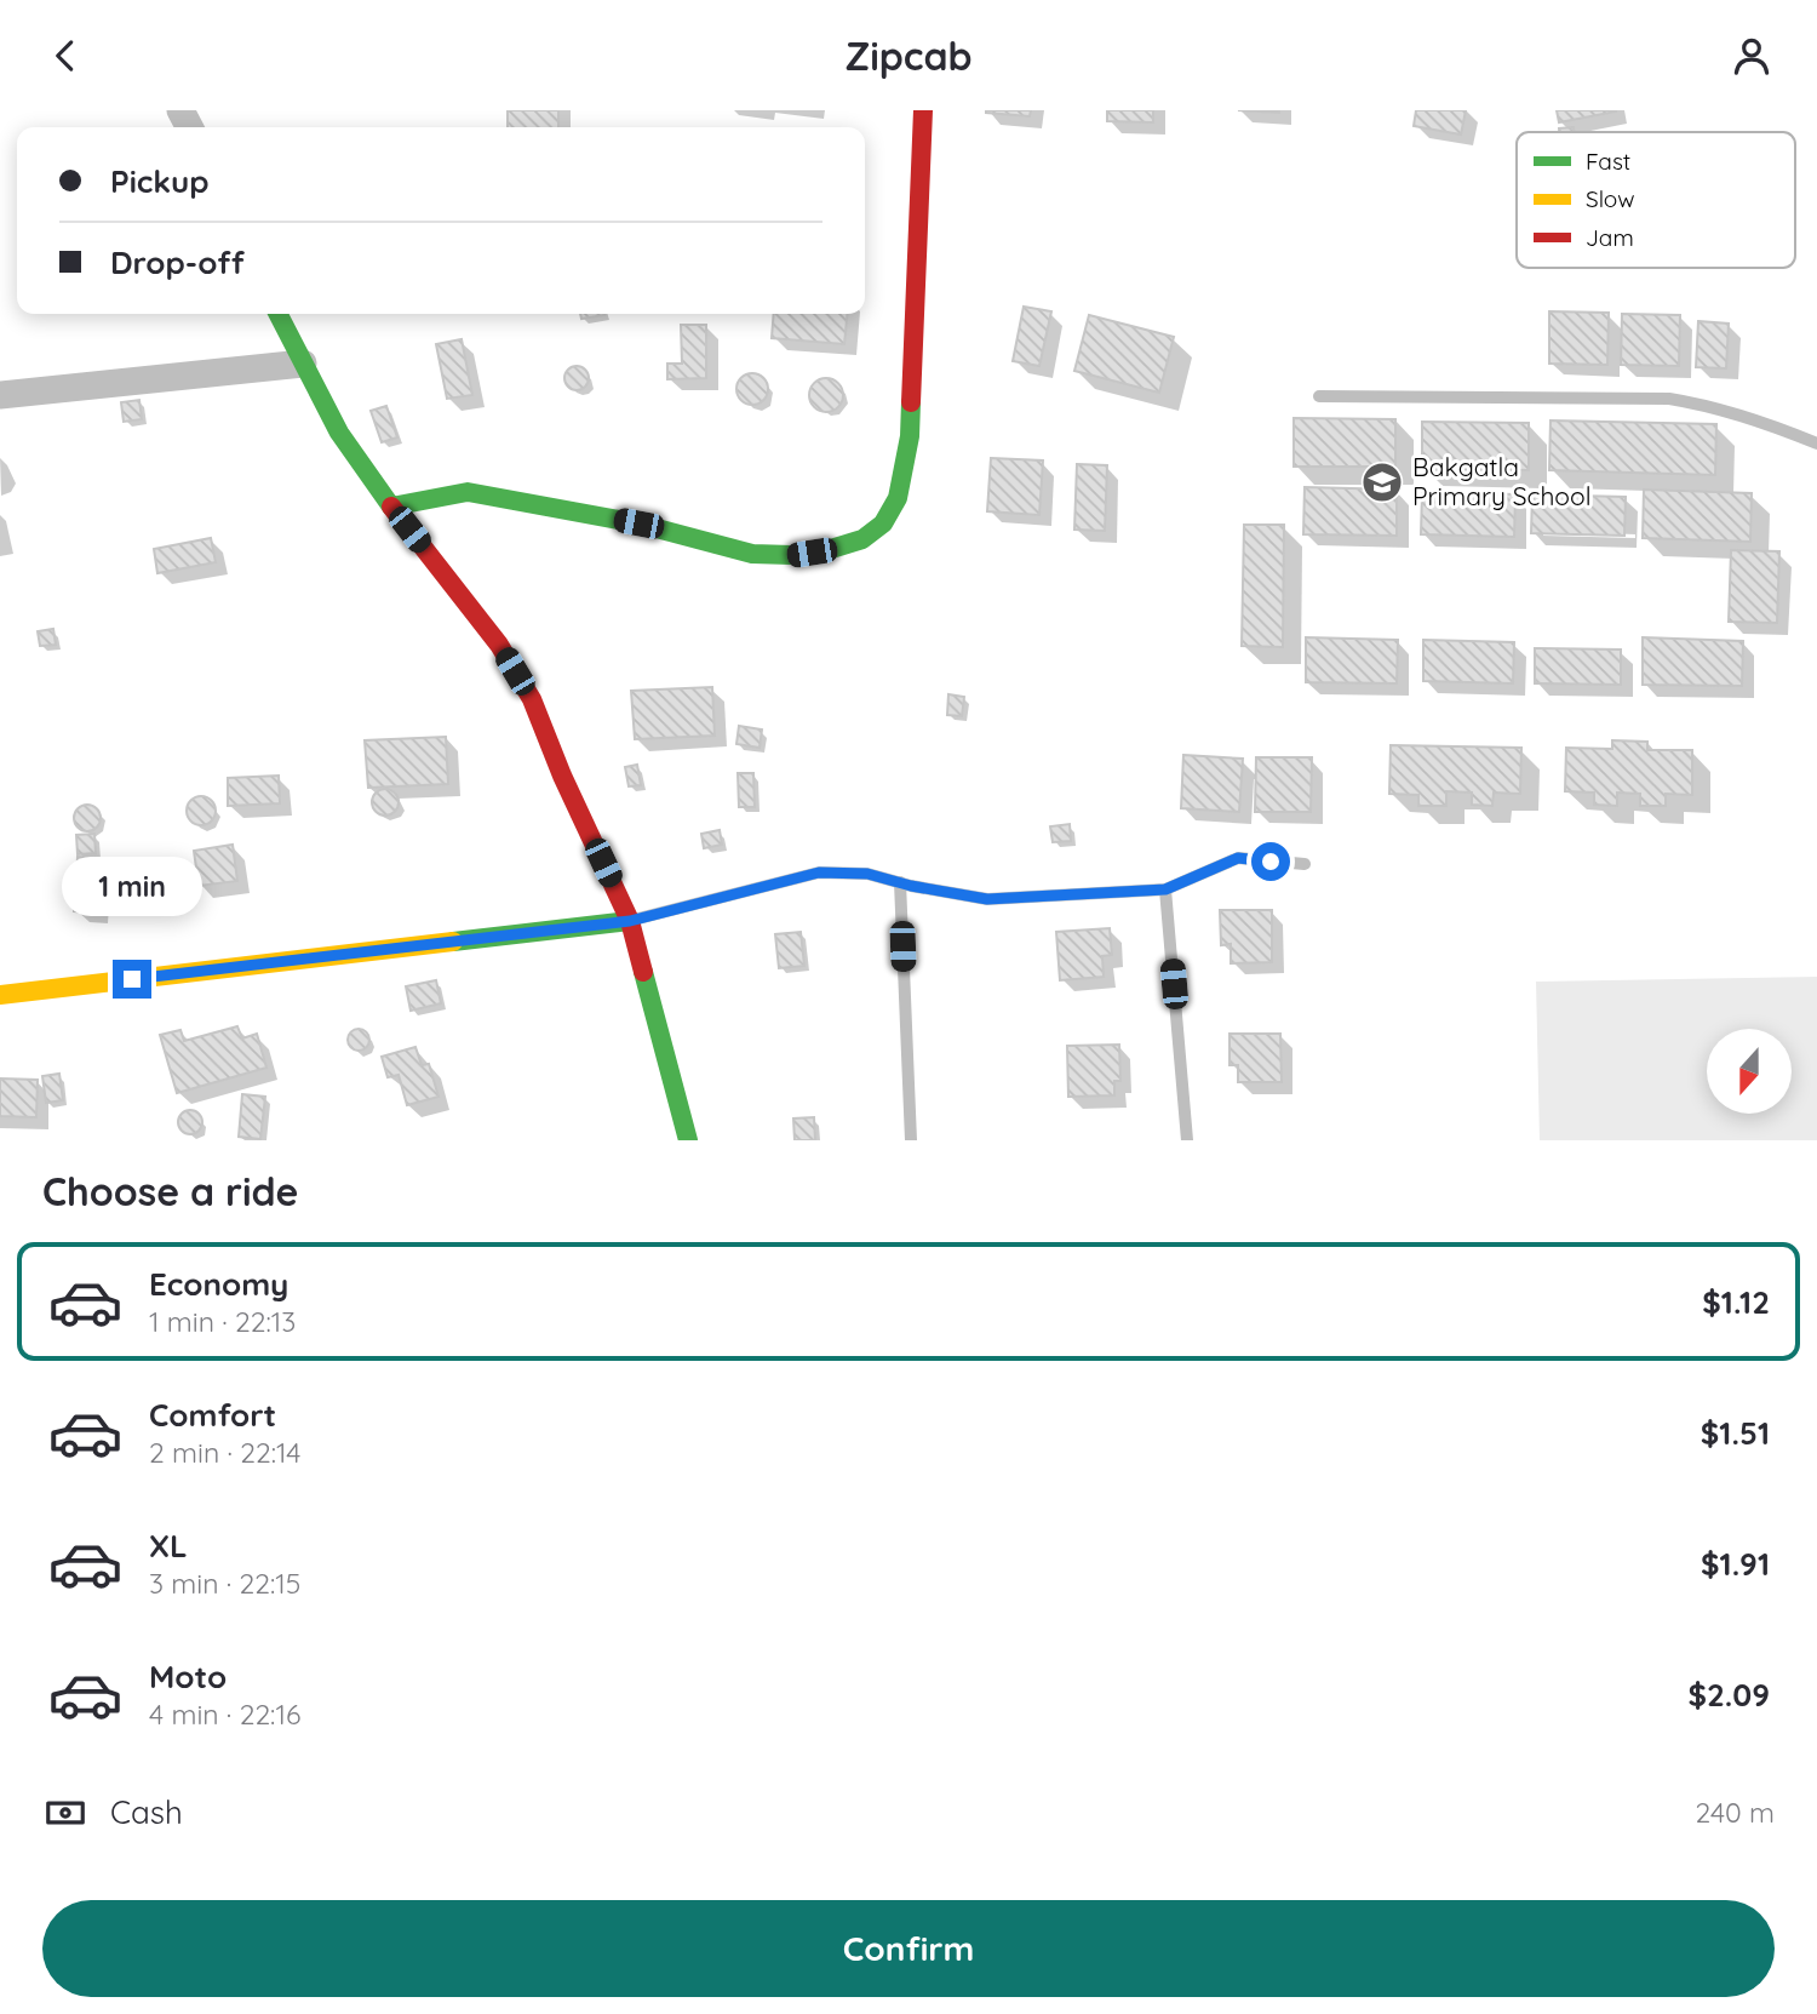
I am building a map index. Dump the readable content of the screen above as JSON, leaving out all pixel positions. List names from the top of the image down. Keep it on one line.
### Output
{"places":{"school or university":["Bakgatla Primary School"]},"legend":["Fast","Slow","Jam"],"north":"bottom","page":{"header":"Zipcab","banner":["Pickup","Drop-off"],"bubble":"1 min","heading":"Choose a ride","list":[{"name":"Economy","note":"1 min · 22:13","value":"$1.12"},{"name":"Comfort","note":"2 min · 22:14","value":"$1.51"},{"name":"XL","note":"3 min · 22:15","value":"$1.91"},{"name":"Moto","note":"4 min · 22:16","value":"$2.09"}],"pay":["Cash","240 m"],"buttons":"Confirm"}}
